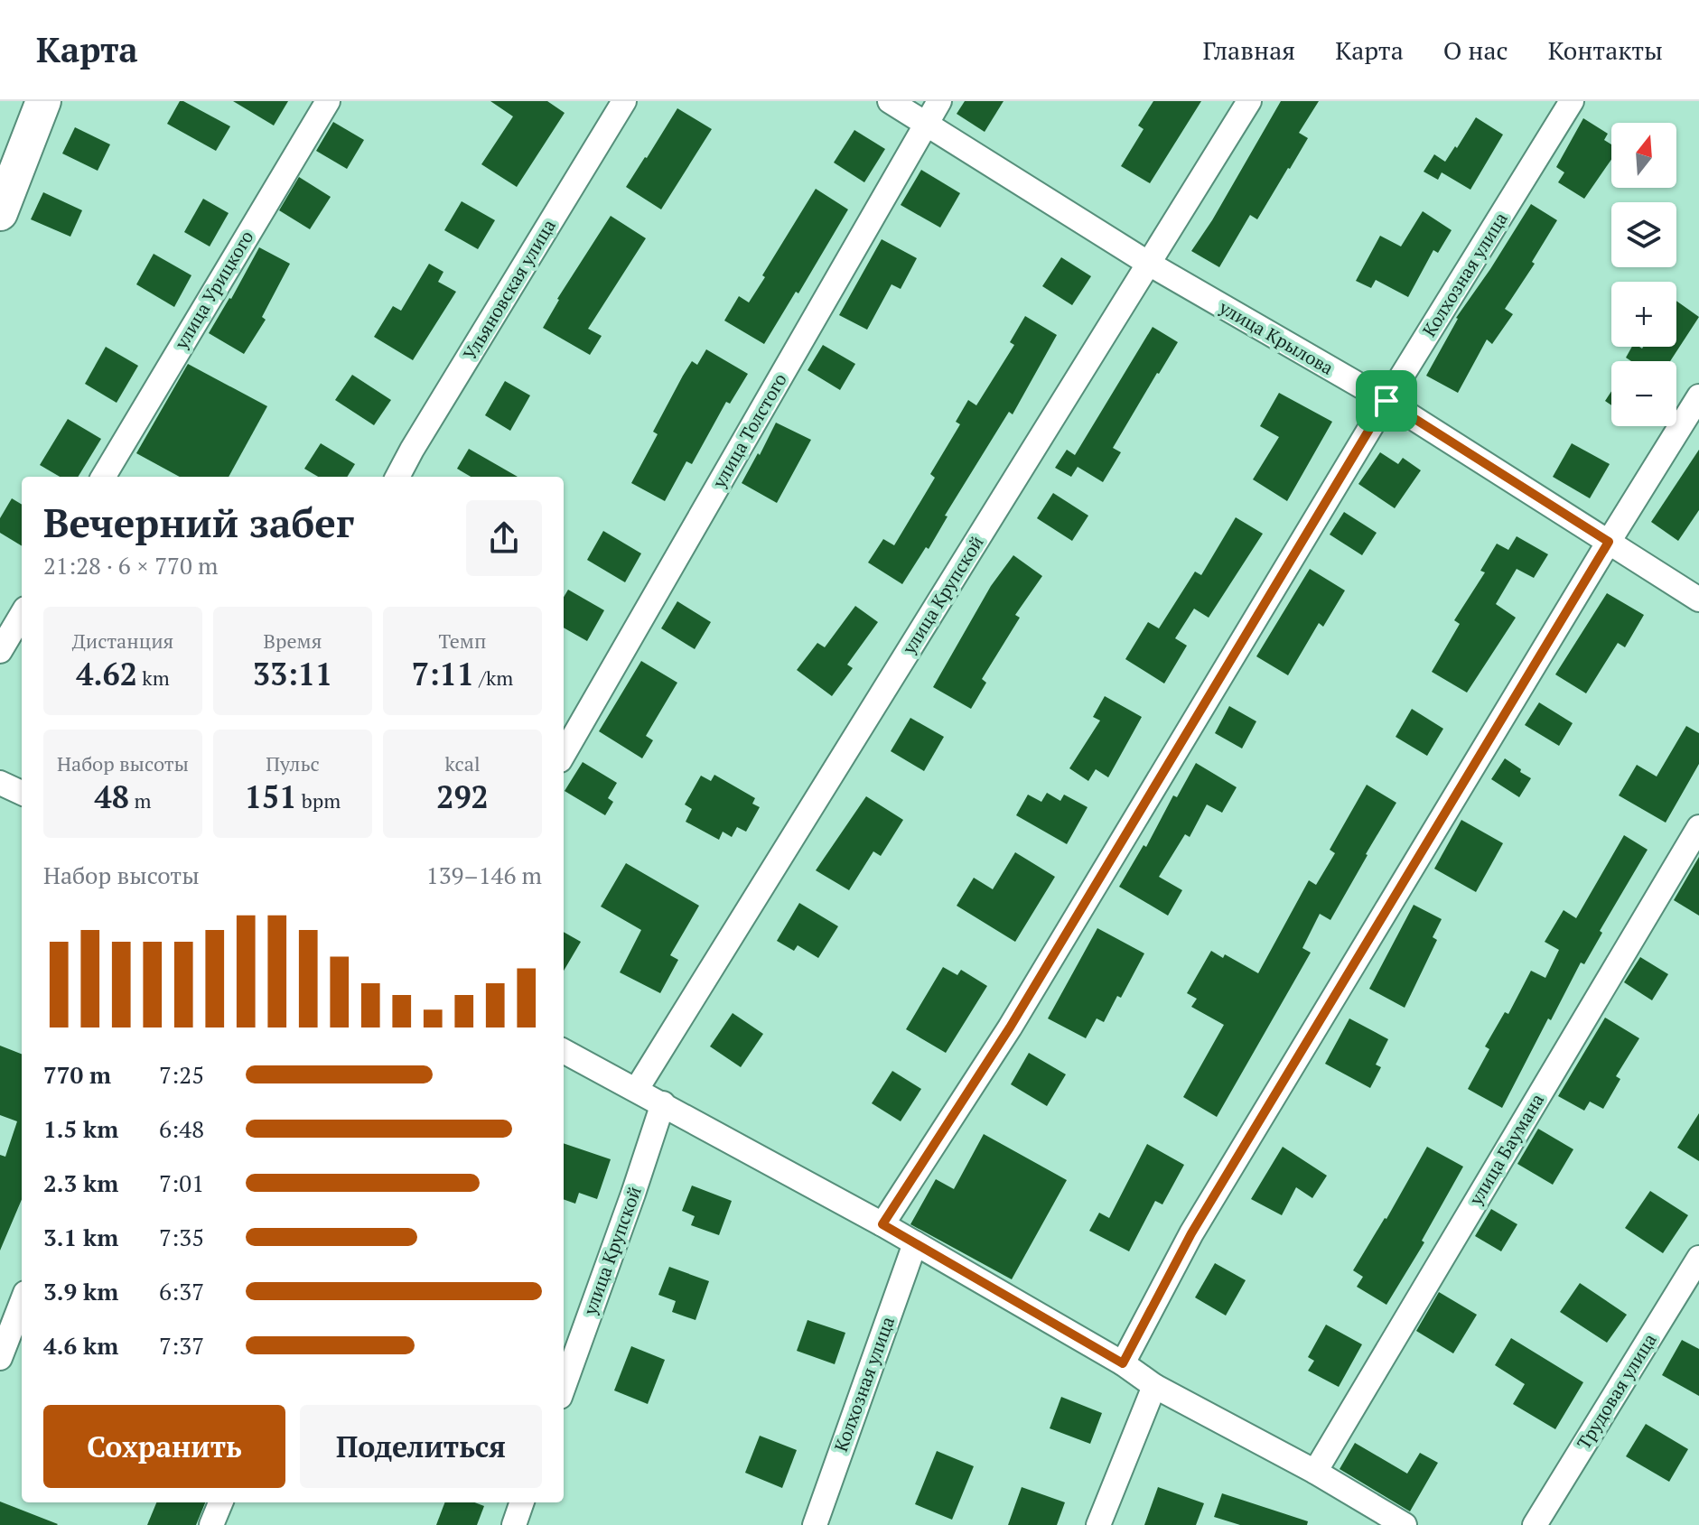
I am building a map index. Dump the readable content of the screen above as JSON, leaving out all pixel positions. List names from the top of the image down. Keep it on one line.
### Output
{"streets":{"street":["Колхозная улица","улица Урицкого","Ульяновская улица","улица Крылова","улица Толстого","улица Крупской","улица Баумана","Трудовая улица"]},"crossings":[["Колхозная улица","улица Крылова"],["улица Крылова","улица Толстого"],["улица Крылова","улица Крупской"]],"north":"top","page":{"header":"Карта","nav":["Главная","Карта","О нас","Контакты"],"map_buttons":["+","−"],"heading":["Вечерний забег","21:28 · 6 × 770 m"],"stats":[["Дистанция","4.62 km"],["Время","33:11"],["Темп","7:11 /km"],["Набор высоты","48 m"],["Пульс","151 bpm"],["kcal","292"]],"chart":["Набор высоты","139–146 m"],"list":[{"name":"770 m","note":"7:25"},{"name":"1.5 km","note":"6:48"},{"name":"2.3 km","note":"7:01"},{"name":"3.1 km","note":"7:35"},{"name":"3.9 km","note":"6:37"},{"name":"4.6 km","note":"7:37"}],"buttons":["Сохранить","Поделиться"]}}
